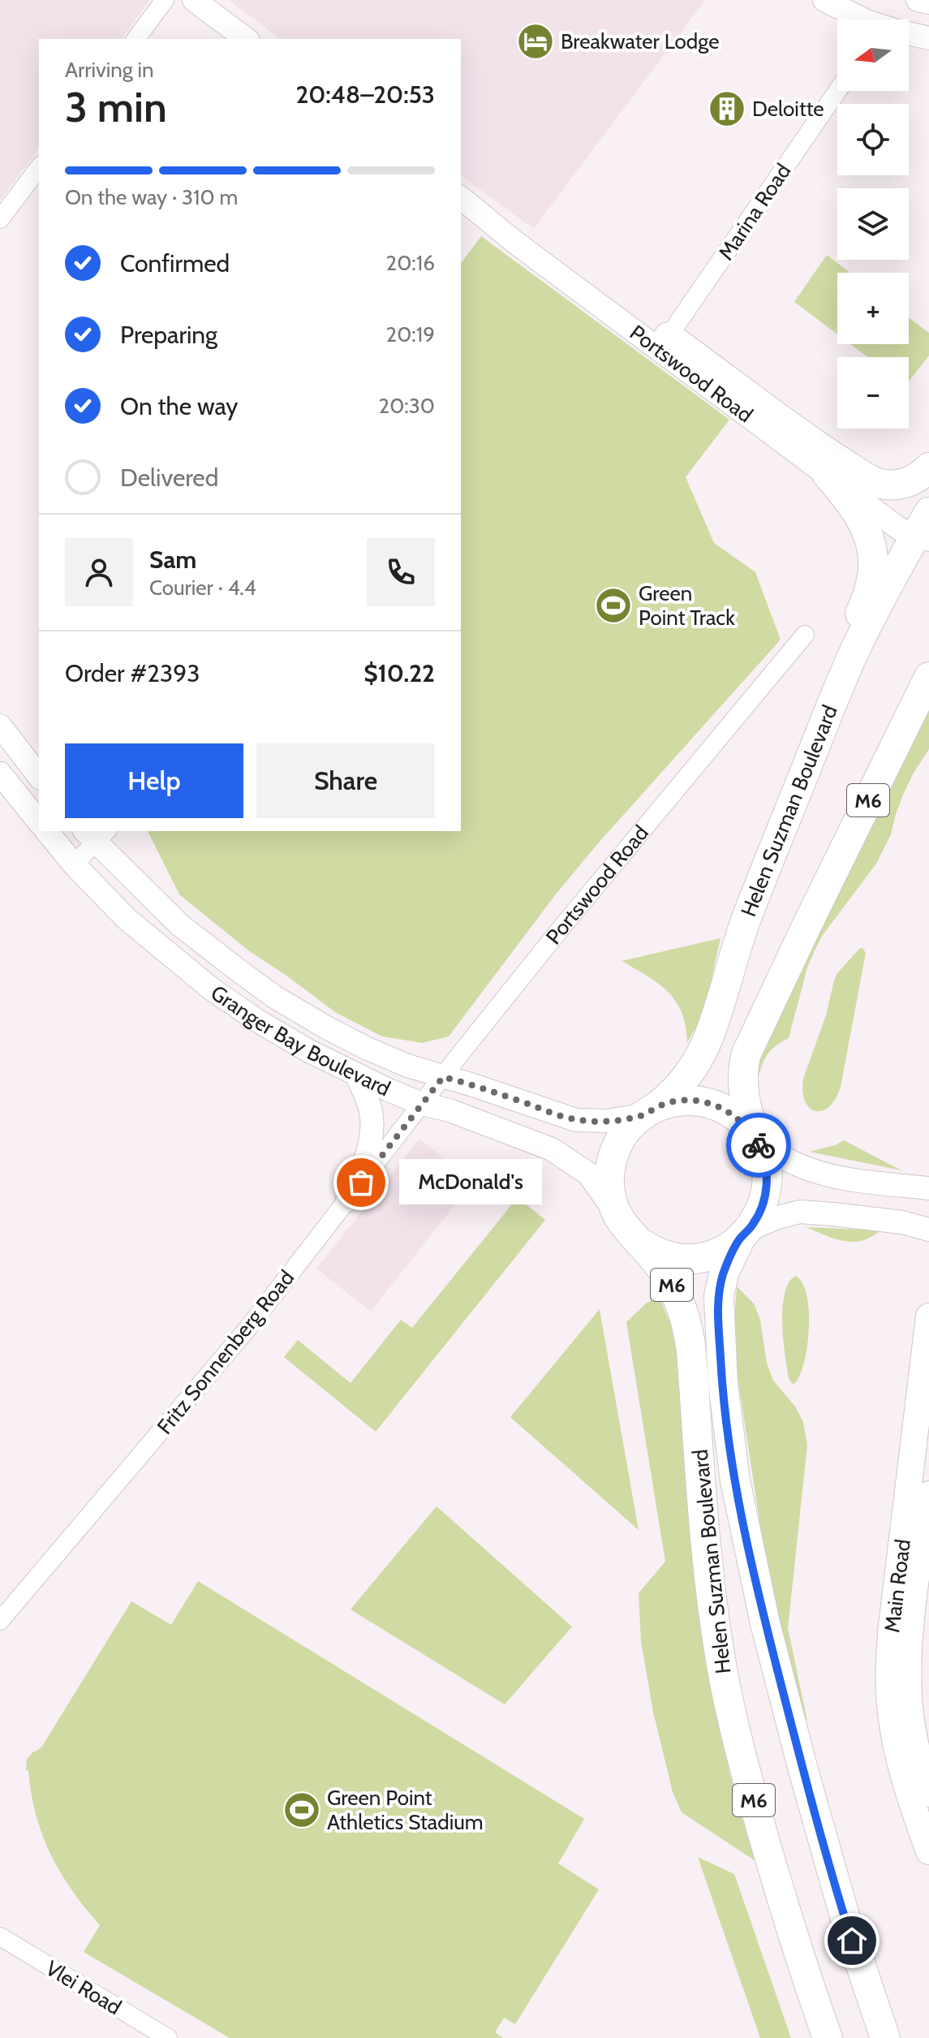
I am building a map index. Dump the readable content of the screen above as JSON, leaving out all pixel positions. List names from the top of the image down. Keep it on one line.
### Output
{"streets":{"main road":["M6","Helen Suzman Boulevard","Main Road"],"street":["Marina Road","Portswood Road","Granger Bay Boulevard","Fritz Sonnenberg Road","Vlei Road"]},"crossings":[["Marina Road","Portswood Road"],["Portswood Road","Helen Suzman Boulevard"],["Portswood Road","Granger Bay Boulevard"],["Portswood Road","Fritz Sonnenberg Road"],["Helen Suzman Boulevard","Granger Bay Boulevard"],["Granger Bay Boulevard","Fritz Sonnenberg Road"]],"places":{"hotel":["Breakwater Lodge"],"building":["Deloitte"],"sports":["Green Point Track","Green Point Athletics Stadium"],"other":["McDonald's"]},"north":"left","page":{"map_buttons":["+","−"],"heading":["3 min","Arriving in","20:48–20:53"],"panel":["Sam","Courier · 4.4","Order #2393","$10.22"],"bar":"On the way · 310 m","list":[["Confirmed","20:16"],["Preparing","20:19"],["On the way","20:30"],"Delivered"],"buttons":["Help","Share"],"bubble":"McDonald's"}}
